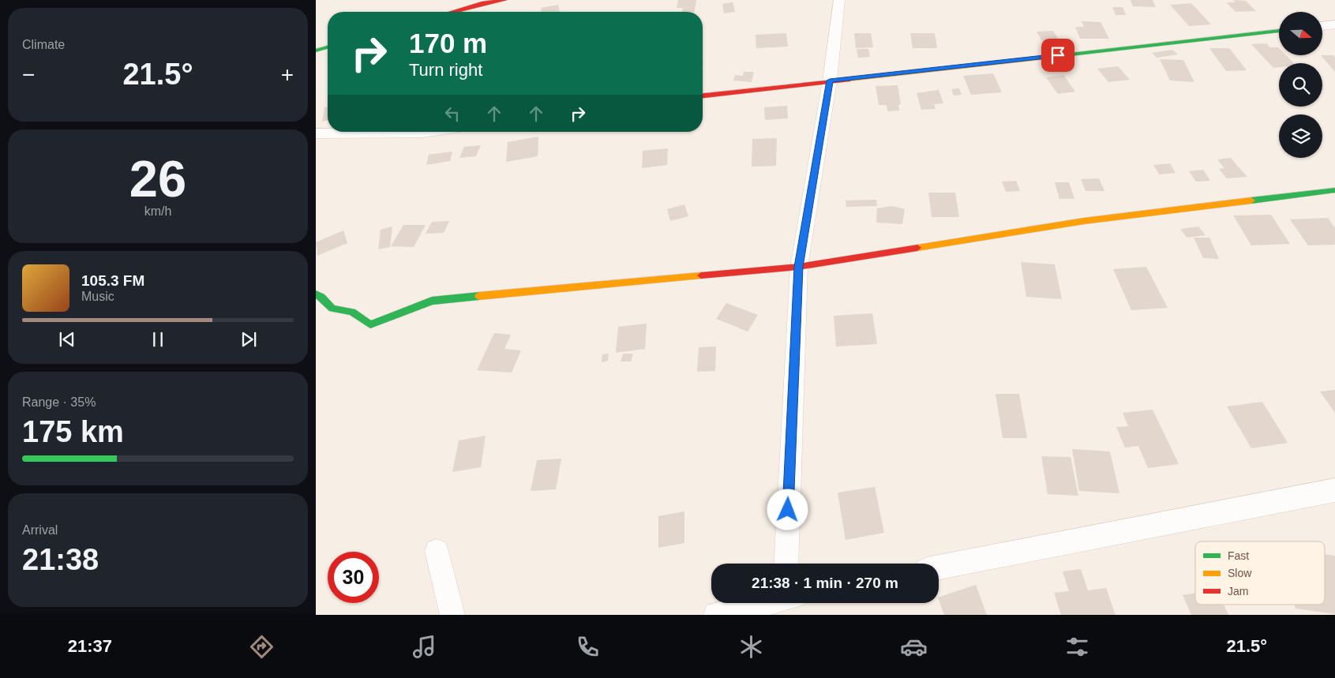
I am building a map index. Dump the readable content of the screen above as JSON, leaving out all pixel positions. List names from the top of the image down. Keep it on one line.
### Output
{"legend":["Fast","Slow","Jam"],"north":"right","page":{"tile":["Climate",["26","km/h"],["Range · 35%","175 km"],["Arrival","21:38"]],"turn":["170 m","Turn right"],"heat":["−","21.5°","+"],"song":["105.3 FM","Music"],"limit":"30","trip":"21:38 · 1 min · 270 m","tabs":["21:37","21.5°"]}}
